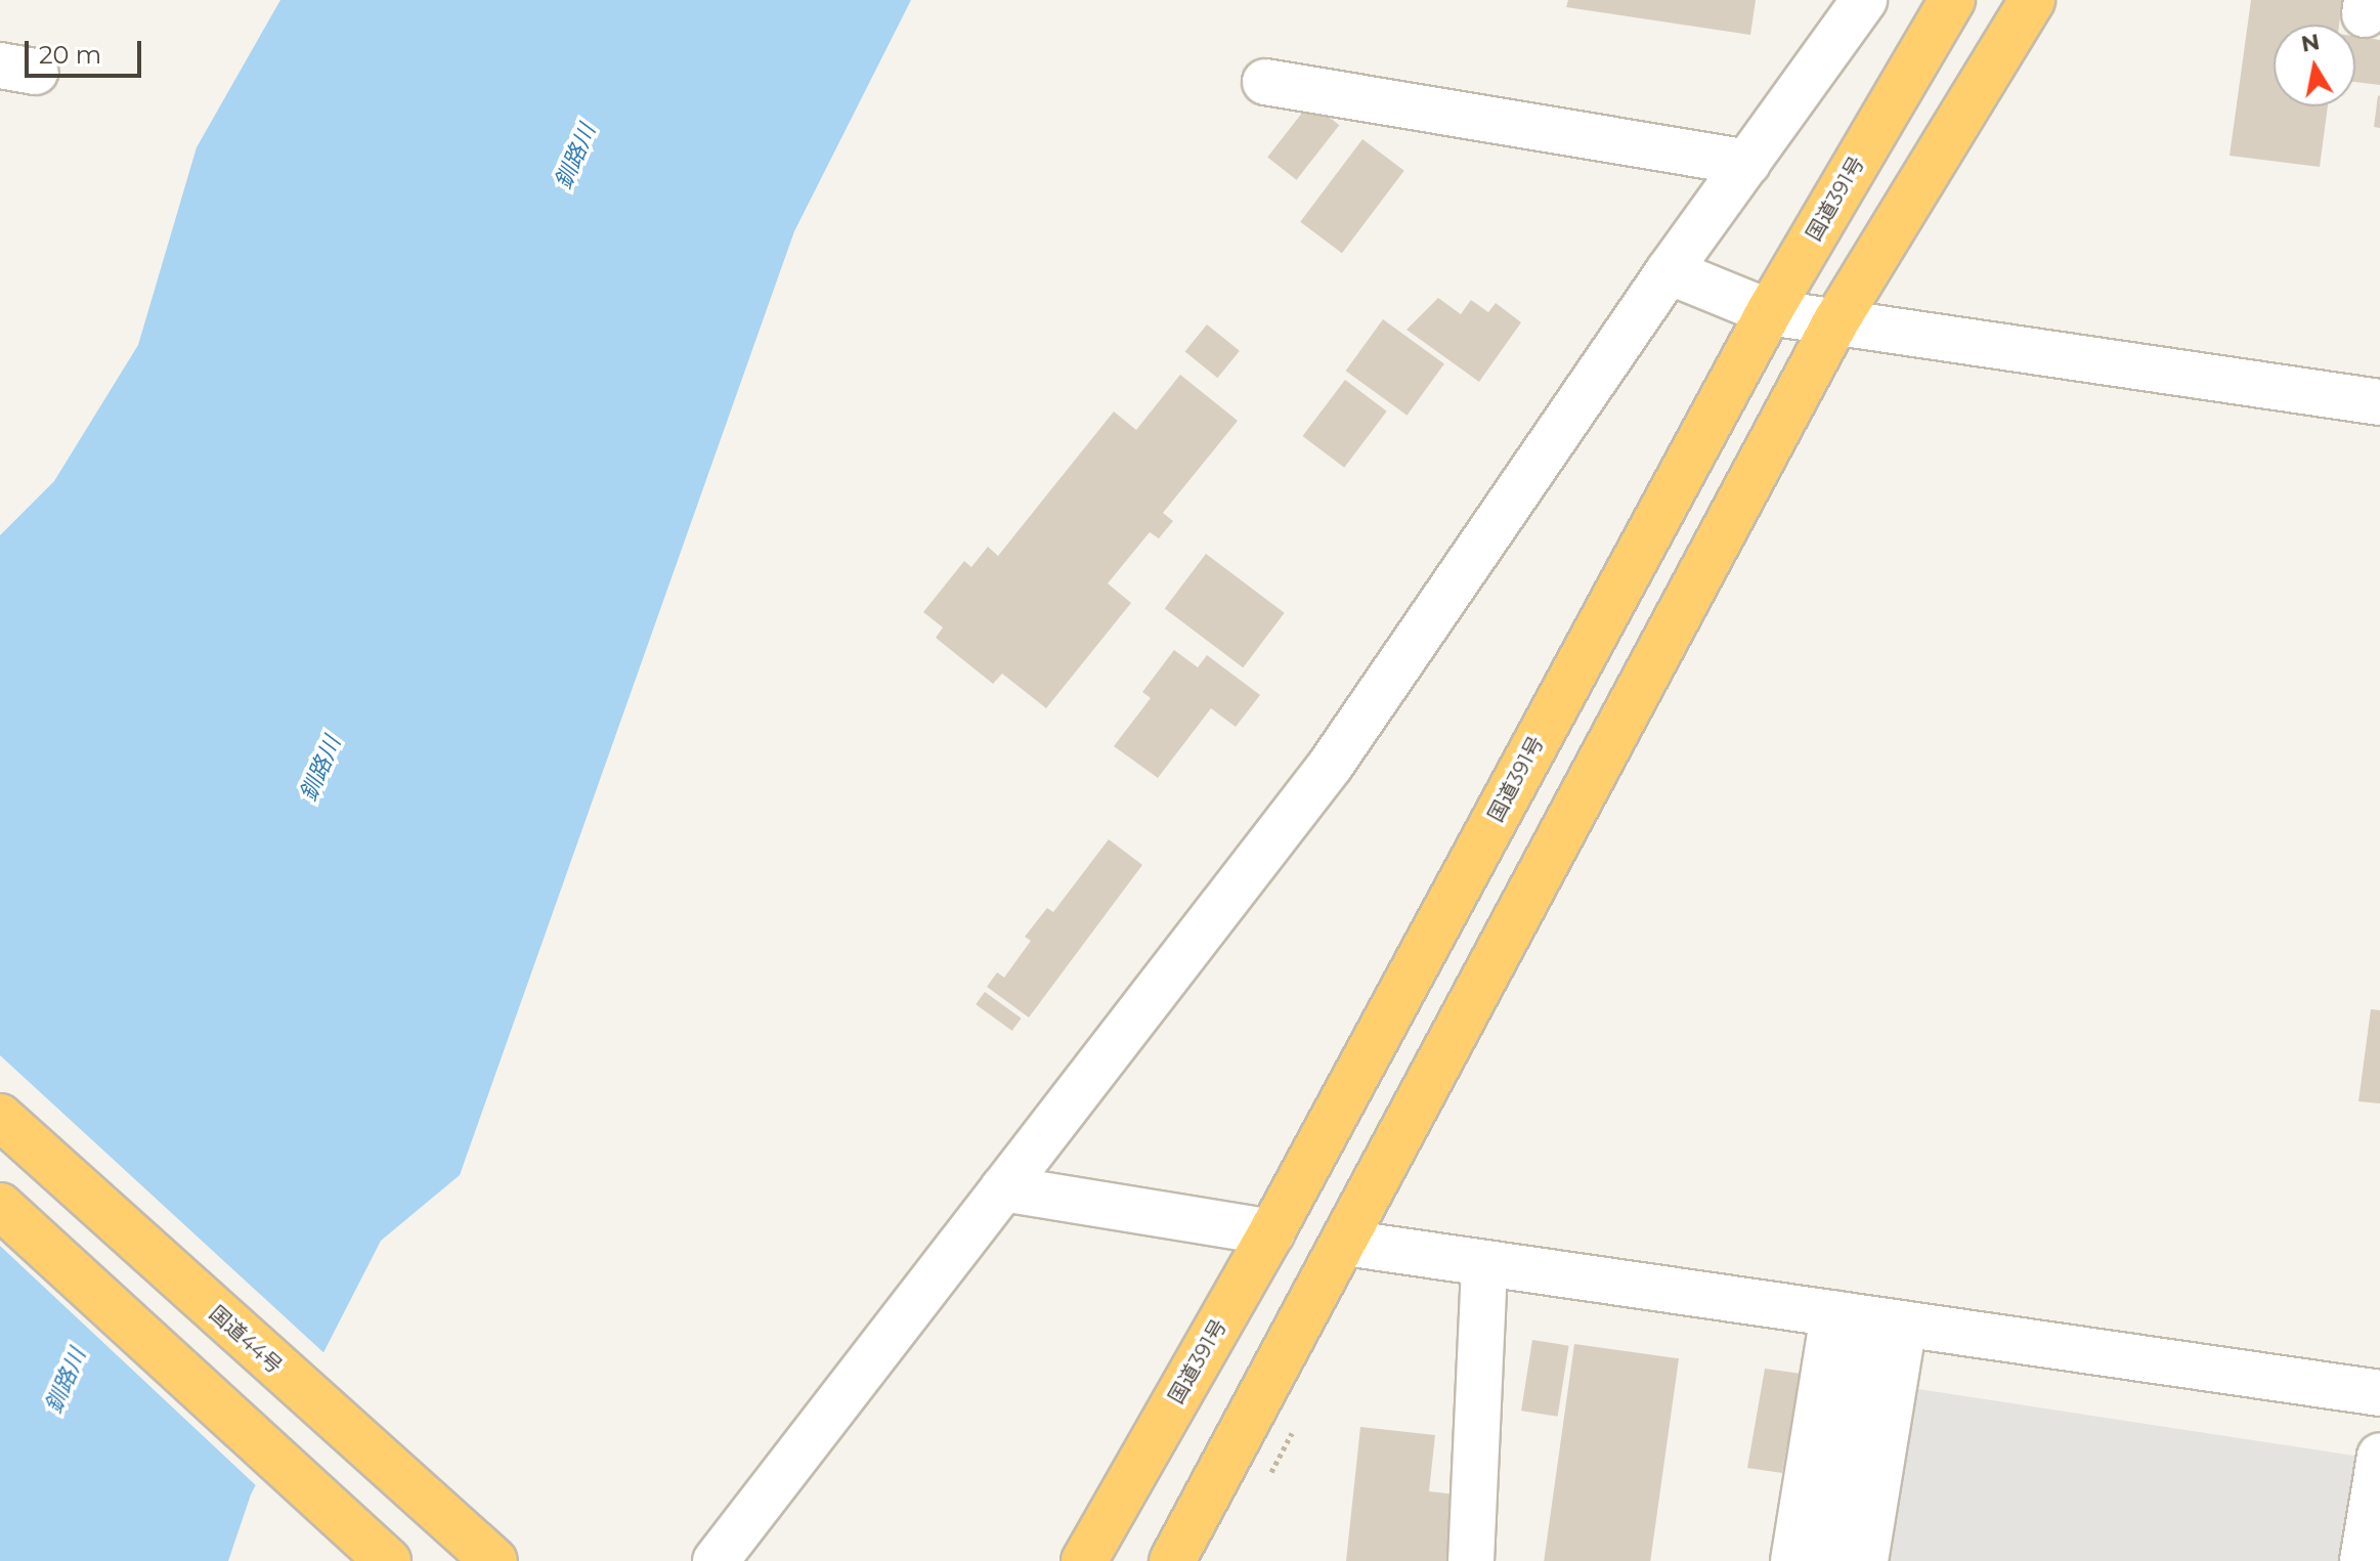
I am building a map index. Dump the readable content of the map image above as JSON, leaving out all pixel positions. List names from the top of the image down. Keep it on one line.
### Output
{"streets":{"highway":["国道391号","国道44号"]},"water":["釧路川"],"scale_bar":"20 m","north":"top"}
